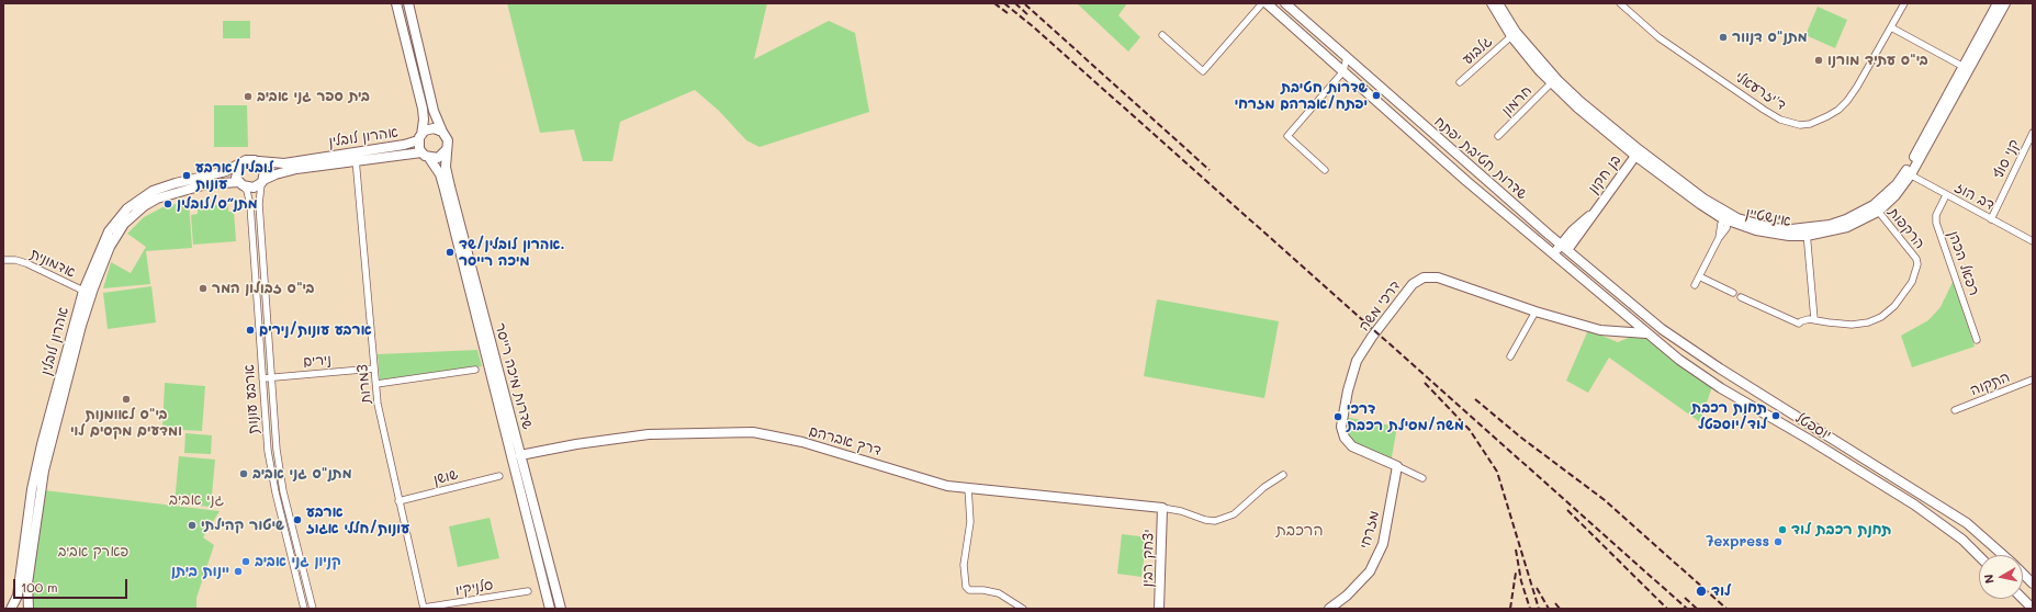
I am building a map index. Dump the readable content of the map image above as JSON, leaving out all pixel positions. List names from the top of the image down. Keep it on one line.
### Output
{"streets":{"street":["גלבוע","ד'יזרעאלי","חרמון","אהרון לובלין","שדרות חטיבת יפתח","קני סוף","בן חקון","דב הוז","אינשטיין","הרקפות","אדמונית","רפאל הכהן","דרכי משה","נירים","שדרות מיכה רייסר","צמרות","התקוה","ארבע עונות","יוספטל","דרך אברהם","שושן","מזרחי","יצחק רבין","סלניקיו"]},"crossings":[["גלבוע","אינשטיין"],["חרמון","אינשטיין"],["אהרון לובלין","אדמונית"],["אהרון לובלין","שדרות מיכה רייסר"],["אהרון לובלין","צמרות"],["אהרון לובלין","ארבע עונות"],["שדרות חטיבת יפתח","בן חקון"],["שדרות חטיבת יפתח","יוספטל"],["קני סוף","דב הוז"],["בן חקון","אינשטיין"],["דב הוז","אינשטיין"],["דב הוז","רפאל הכהן"],["אינשטיין","הרקפות"],["דרכי משה","יוספטל"],["דרכי משה","מזרחי"],["נירים","צמרות"],["נירים","ארבע עונות"],["שדרות מיכה רייסר","דרך אברהם"],["צמרות","שושן"],["צמרות","סלניקיו"],["דרך אברהם","יצחק רבין"]],"districts":["גני אביב","הרכבת"],"parks":["פארק אביב"],"places":["מתנ\"ס דנוור","בי\"ס עתיד מורנו","שדרות חטיבת יפתח/אברהם מזרחי","בית ספר גני אביב","לובלין/ארבע עונות","מתנ״ס/לובלין","אהרון לובלין/שד. מיכה רייסר","בי\"ס זבולון המר","ארבע עונות/נירים","בי\"ס לאומנות ומדעים מקסים לוי","תחנת רכבת לוד/יוספטל","דרכי משה/מסילת רכבת","מתנ\"ס גני אביב","ארבע עונות/חללי אגוז","שיטור קהילתי","תחנת רכבת לוד","7express","קניון גני אביב","יינות ביתן","לוד"],"scale_bar":"100 m","north":"left"}
